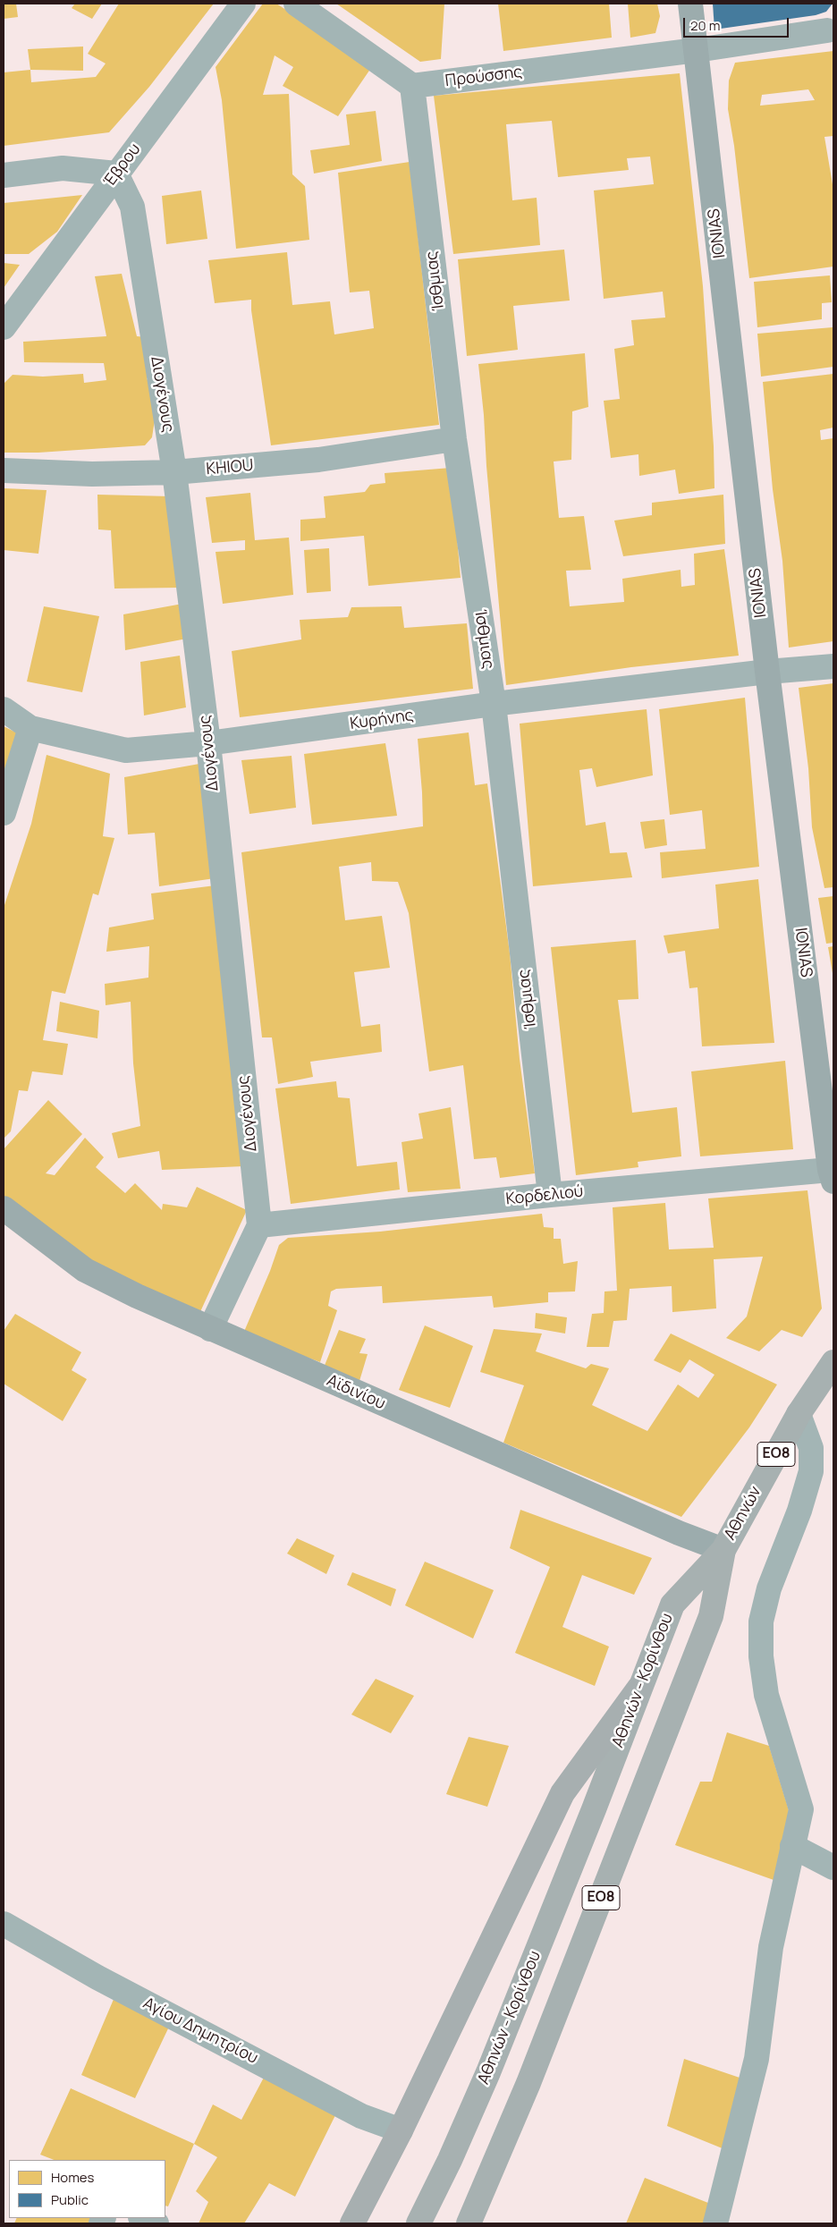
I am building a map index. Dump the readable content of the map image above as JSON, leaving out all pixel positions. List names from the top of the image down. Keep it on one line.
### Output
{"streets":{"main road":["ΕΟ8","Αθηνών","Αθηνών - Κορίνθου"],"street":["Προύσσης","Έβρου","IONIAS","Ίσθμιας","Διογένους","KHIOU","Κυρήνης","Κορδελιού","Αϊδινίου","Αγίου Δημητρίου"]},"crossings":[["Προύσσης","IONIAS"],["Προύσσης","Ίσθμιας"],["Έβρου","Διογένους"],["IONIAS","Κυρήνης"],["IONIAS","Κορδελιού"],["Ίσθμιας","KHIOU"],["Ίσθμιας","Κυρήνης"],["Ίσθμιας","Κορδελιού"],["Διογένους","KHIOU"],["Διογένους","Κυρήνης"],["Διογένους","Κορδελιού"],["Αϊδινίου","ΕΟ8"],["Αϊδινίου","Αθηνών"],["Αϊδινίου","Αθηνών - Κορίνθου"],["ΕΟ8","Αθηνών"],["ΕΟ8","Αθηνών - Κορίνθου"],["Αθηνών","Αθηνών - Κορίνθου"]],"legend":["Homes","Public"],"scale_bar":"20 m"}
